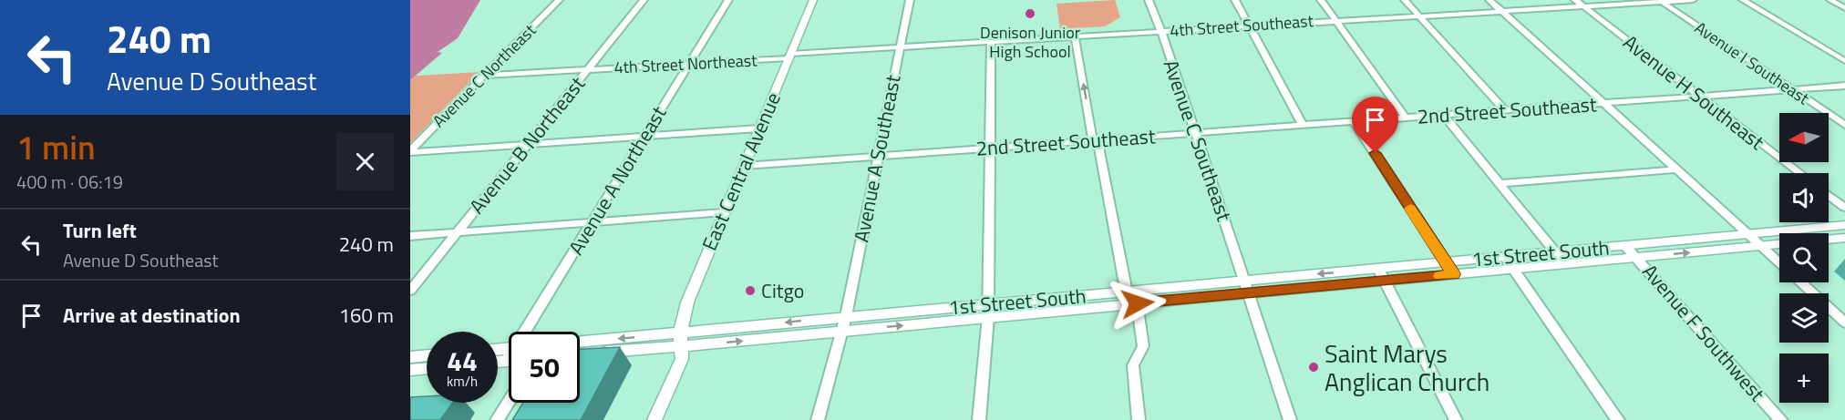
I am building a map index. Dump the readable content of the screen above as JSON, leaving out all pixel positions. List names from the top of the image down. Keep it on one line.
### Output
{"streets":{"main road":["East Central Avenue","1st Street South"],"street":["4th Street Southeast","Avenue I Southeast","4th Street Northeast","Avenue C Northeast","Avenue H Southeast","2nd Street Southeast","Avenue C Southeast","Avenue B Northeast","Avenue A Southeast","Avenue A Northeast","Avenue F Southwest"]},"crossings":[["4th Street Southeast","Avenue I Southeast"],["4th Street Southeast","4th Street Northeast"],["4th Street Southeast","Avenue H Southeast"],["4th Street Southeast","Avenue C Southeast"],["4th Street Southeast","Avenue A Southeast"],["4th Street Southeast","East Central Avenue"],["Avenue I Southeast","2nd Street Southeast"],["4th Street Northeast","Avenue C Northeast"],["4th Street Northeast","Avenue B Northeast"],["4th Street Northeast","East Central Avenue"],["4th Street Northeast","Avenue A Northeast"],["Avenue H Southeast","2nd Street Southeast"],["2nd Street Southeast","Avenue C Southeast"],["2nd Street Southeast","Avenue A Southeast"],["2nd Street Southeast","East Central Avenue"],["Avenue C Southeast","1st Street South"],["Avenue A Southeast","1st Street South"],["East Central Avenue","1st Street South"],["1st Street South","Avenue F Southwest"]],"places":["Denison Junior High School","Citgo","Saint Marys Anglican Church"],"north":"left","page":{"turn":["240 m","Avenue D Southeast"],"map_buttons":"+","heading":["1 min","400 m · 06:19"],"list":[{"name":"Turn left","note":"Avenue D Southeast","value":"240 m"},{"name":"Arrive at destination","value":"160 m"}],"speed":"44 km/h","limit":"50"}}
